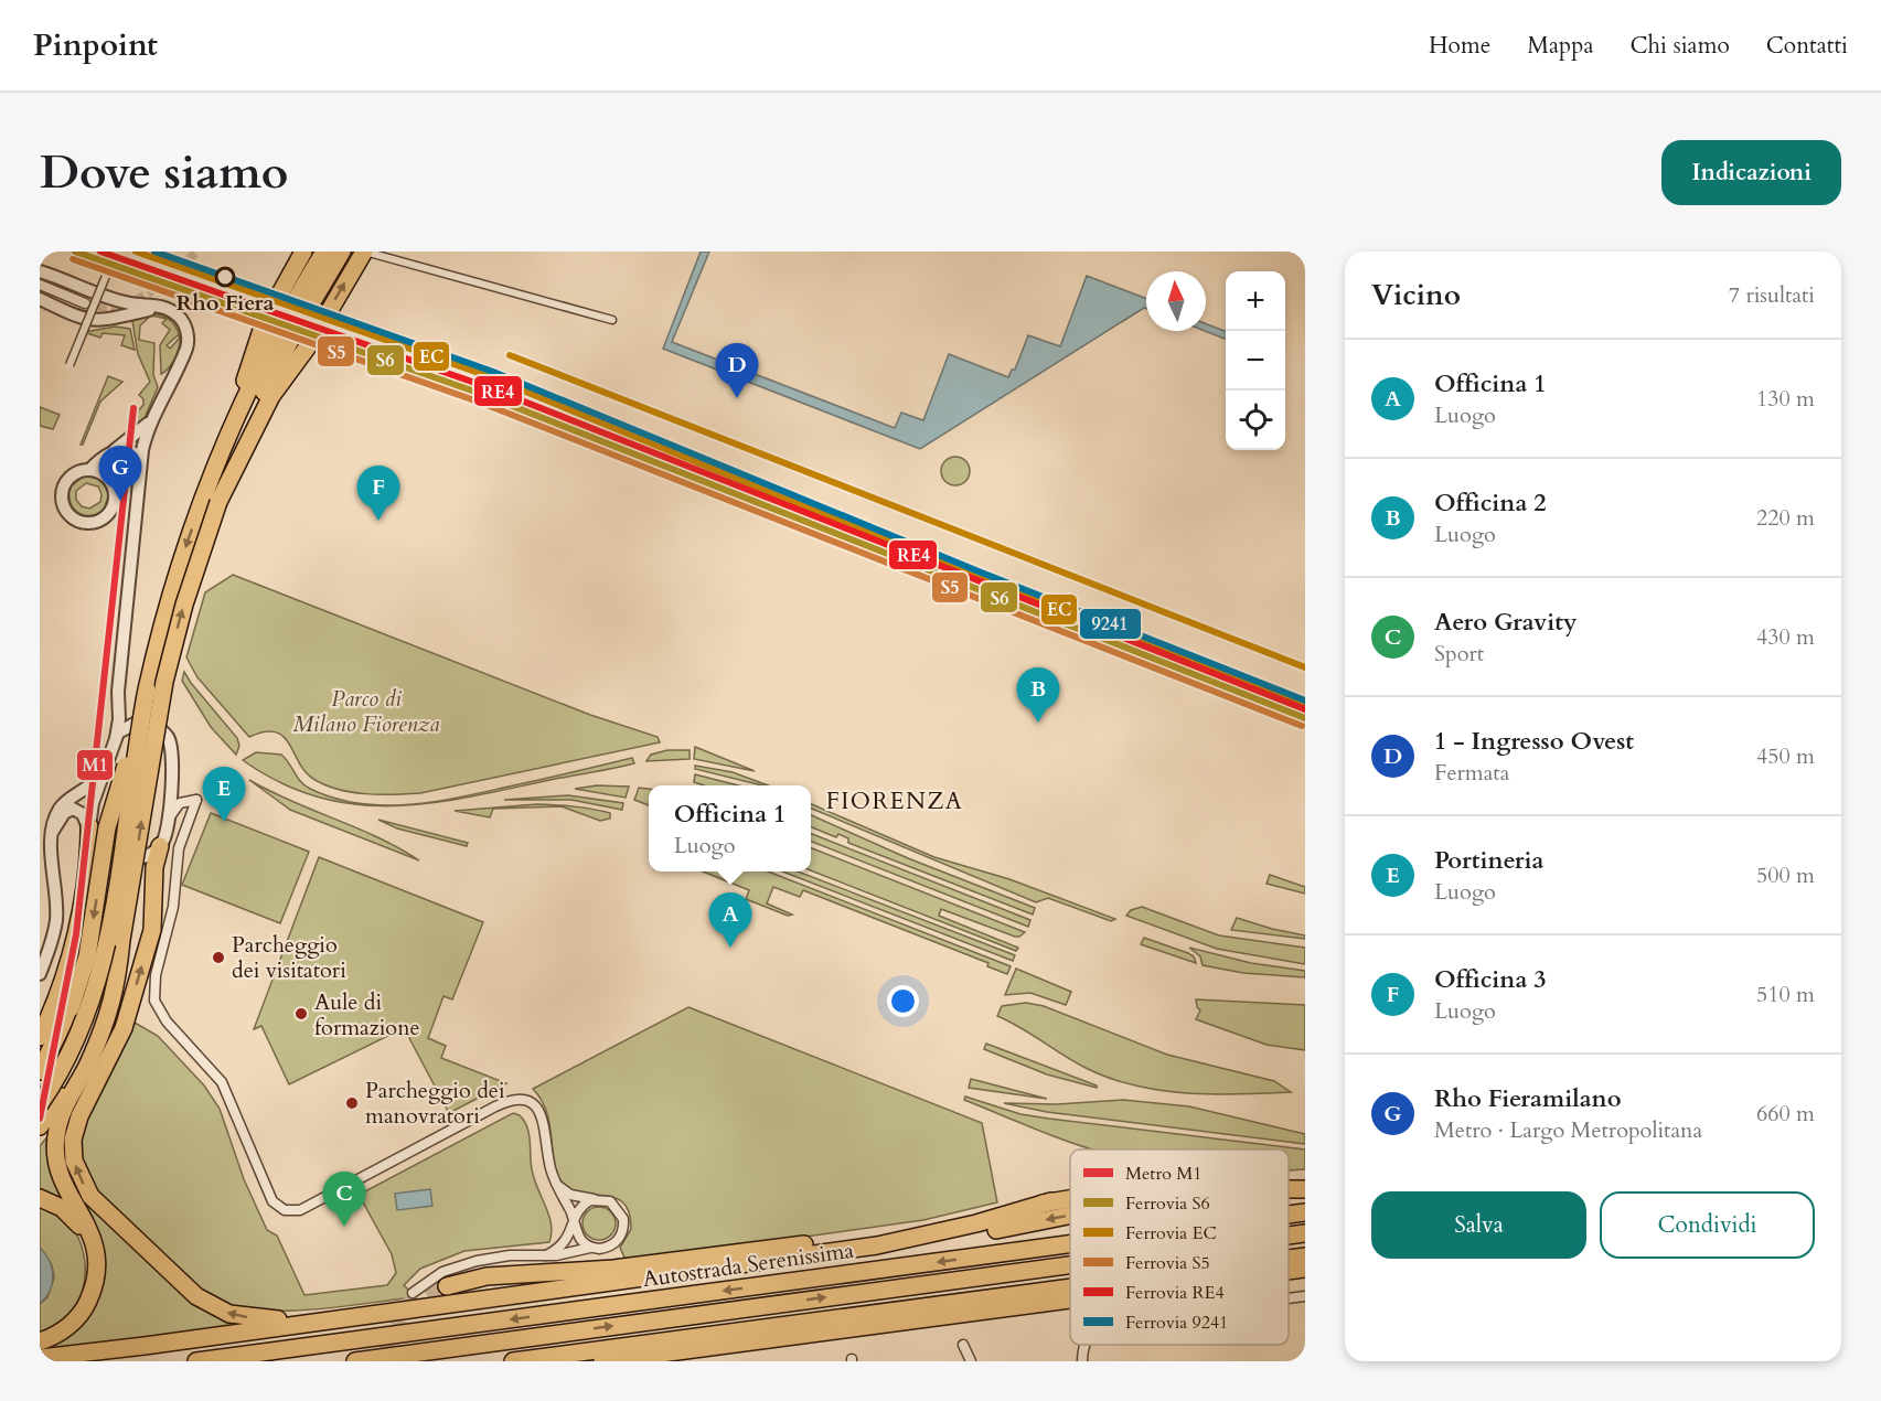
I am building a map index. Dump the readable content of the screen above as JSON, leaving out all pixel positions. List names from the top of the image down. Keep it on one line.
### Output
{"streets":{"highway":["Autostrada Serenissima"]},"districts":["FIORENZA"],"parks":["Parco di Milano Fiorenza"],"places":["Rho Fiera","Parcheggio dei visitatori","Aule di formazione","Parcheggio dei manovratori"],"lines":["rail line S6","rail line EC","rail line RE4","rail line 9241","rail line S5","metro line M1"],"legend":["Metro M1","Ferrovia S6","Ferrovia EC","Ferrovia S5","Ferrovia RE4","Ferrovia 9241"],"north":"top","page":{"header":"Pinpoint","nav":["Home","Mappa","Chi siamo","Contatti"],"buttons":["Indicazioni",["Salva","Condividi"]],"title":"Dove siamo","heading":["Vicino","7 risultati"],"map_buttons":["+","−"],"list":[{"mark":"A","name":"Officina 1","note":"Luogo","value":"130 m"},{"mark":"B","name":"Officina 2","note":"Luogo","value":"220 m"},{"mark":"C","name":"Aero Gravity","note":"Sport","value":"430 m"},{"mark":"D","name":"1 - Ingresso Ovest","note":"Fermata","value":"450 m"},{"mark":"E","name":"Portineria","note":"Luogo","value":"500 m"},{"mark":"F","name":"Officina 3","note":"Luogo","value":"510 m"},{"mark":"G","name":"Rho Fieramilano","note":"Metro · Largo Metropolitana","value":"660 m"}],"pins":["D","G","F","B","E","A","C"],"popup":["Officina 1","Luogo"]}}
